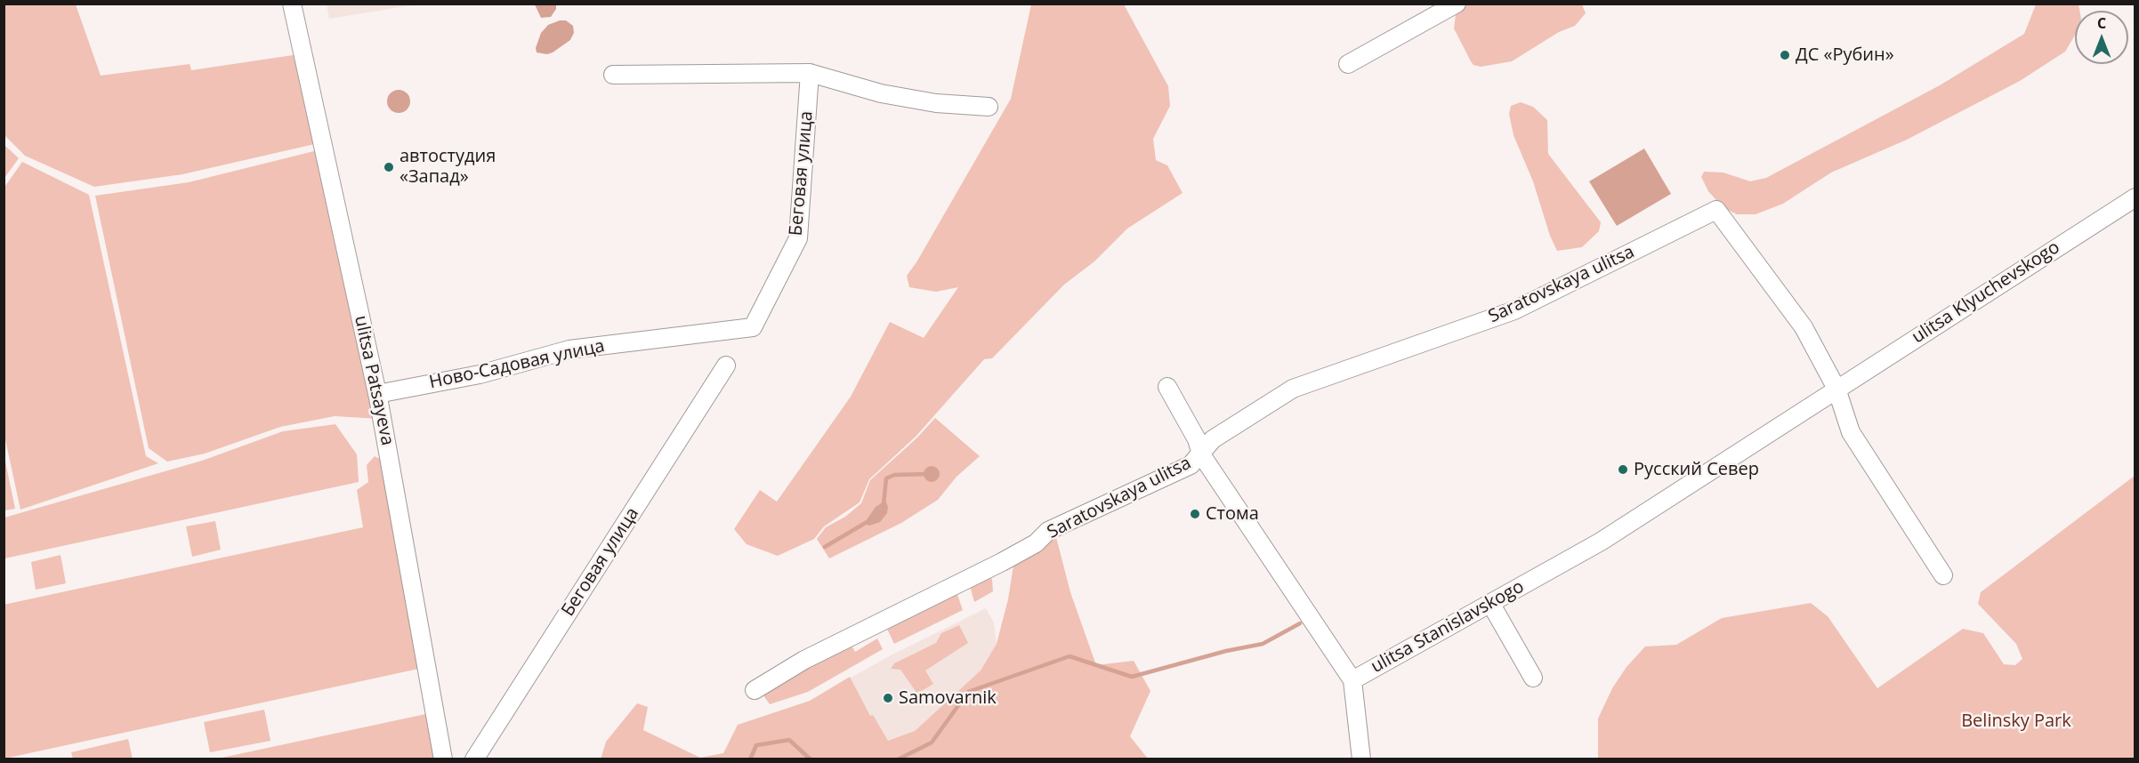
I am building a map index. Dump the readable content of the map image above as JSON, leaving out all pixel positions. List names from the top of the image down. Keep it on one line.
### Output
{"streets":{"street":["Беговая улица","Saratovskaya ulitsa","ulitsa Klyuchevskogo","Ново-Садовая улица","ulitsa Patsayeva","ulitsa Stanislavskogo"]},"crossings":[["Беговая улица","Ново-Садовая улица"],["Saratovskaya ulitsa","ulitsa Klyuchevskogo"],["Saratovskaya ulitsa","ulitsa Stanislavskogo"],["ulitsa Klyuchevskogo","ulitsa Stanislavskogo"],["Ново-Садовая улица","ulitsa Patsayeva"]],"parks":["Belinsky Park"],"places":["ДС «Рубин»","автостудия «Запад»","Русский Север","Стома","Samovarnik"],"north":"top"}
